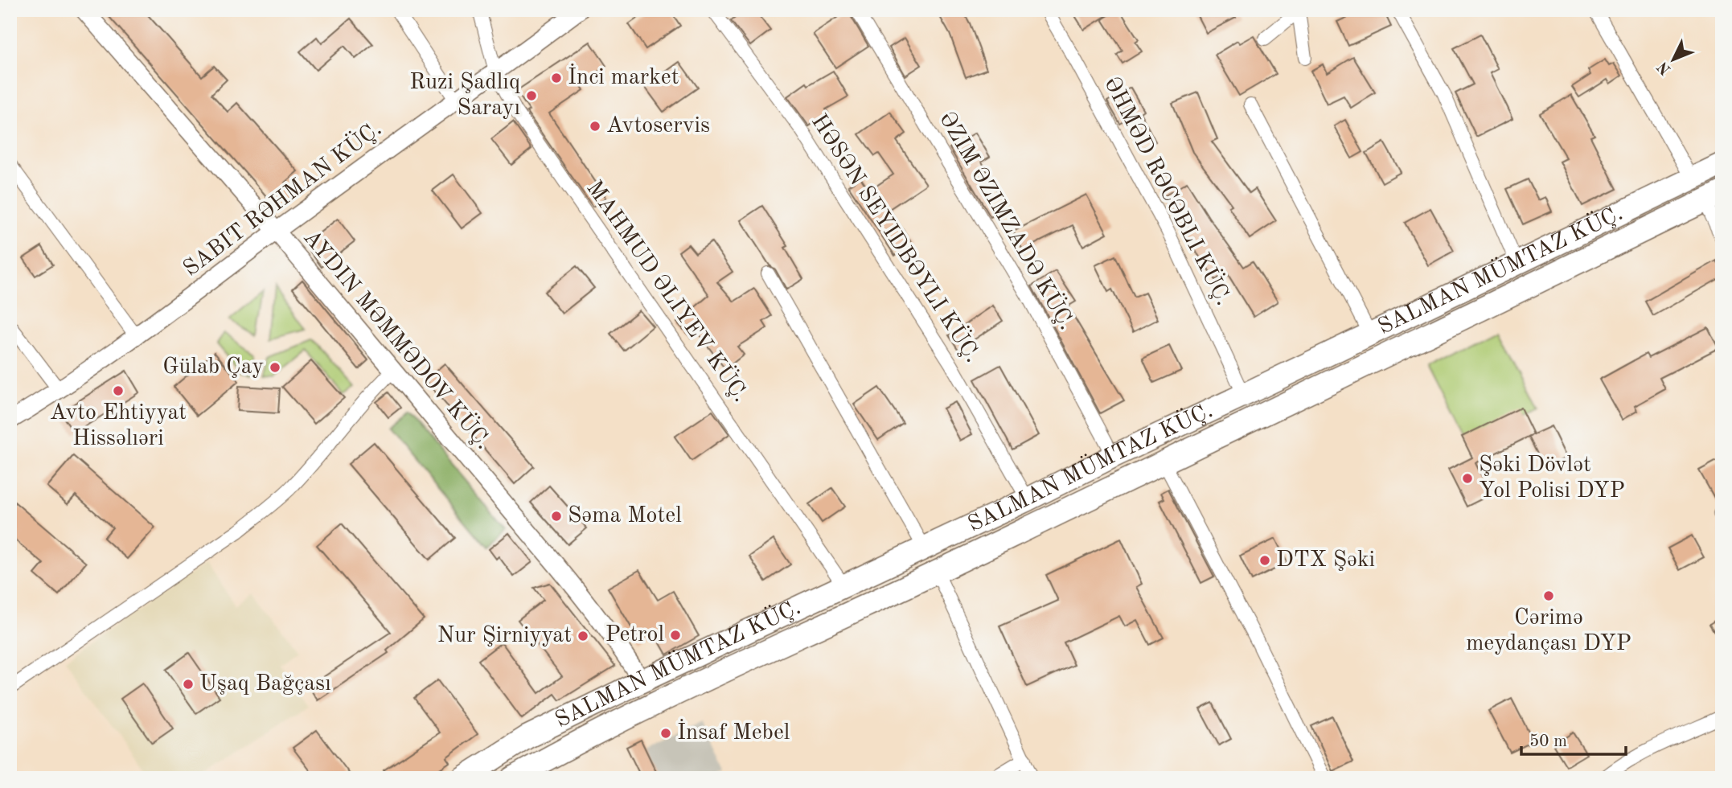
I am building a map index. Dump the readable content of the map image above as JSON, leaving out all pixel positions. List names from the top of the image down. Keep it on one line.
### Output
{"streets":{"highway":["SALMAN MÜMTAZ KÜÇ."],"street":["ƏHMƏD RƏCƏBLI KÜÇ.","SABIT RƏHMAN KÜÇ.","ƏZIM ƏZIMZADƏ KÜÇ.","HƏSƏN SEYIDBƏYLI KÜÇ.","MAHMUD ƏLIYEV KÜÇ."]},"crossings":[["ƏHMƏD RƏCƏBLI KÜÇ.","SALMAN MÜMTAZ KÜÇ."],["SABIT RƏHMAN KÜÇ.","MAHMUD ƏLIYEV KÜÇ."],["ƏZIM ƏZIMZADƏ KÜÇ.","SALMAN MÜMTAZ KÜÇ."],["HƏSƏN SEYIDBƏYLI KÜÇ.","SALMAN MÜMTAZ KÜÇ."],["SALMAN MÜMTAZ KÜÇ.","MAHMUD ƏLIYEV KÜÇ."]],"places":["İnci market","Ruzi Şadlıq Sarayı","Avtoservis","Gülab Çay","Avto Ehtiyyat Hissəlıəri","Şəki Dövlət Yol Polisi DYP","Səma Motel","DTX Şəki","Cərimə meydançası DYP","Petrol","Nur Şirniyyat","Uşaq Bağçası","İnsaf Mebel"],"scale_bar":"50 m","north":"bottom left"}
